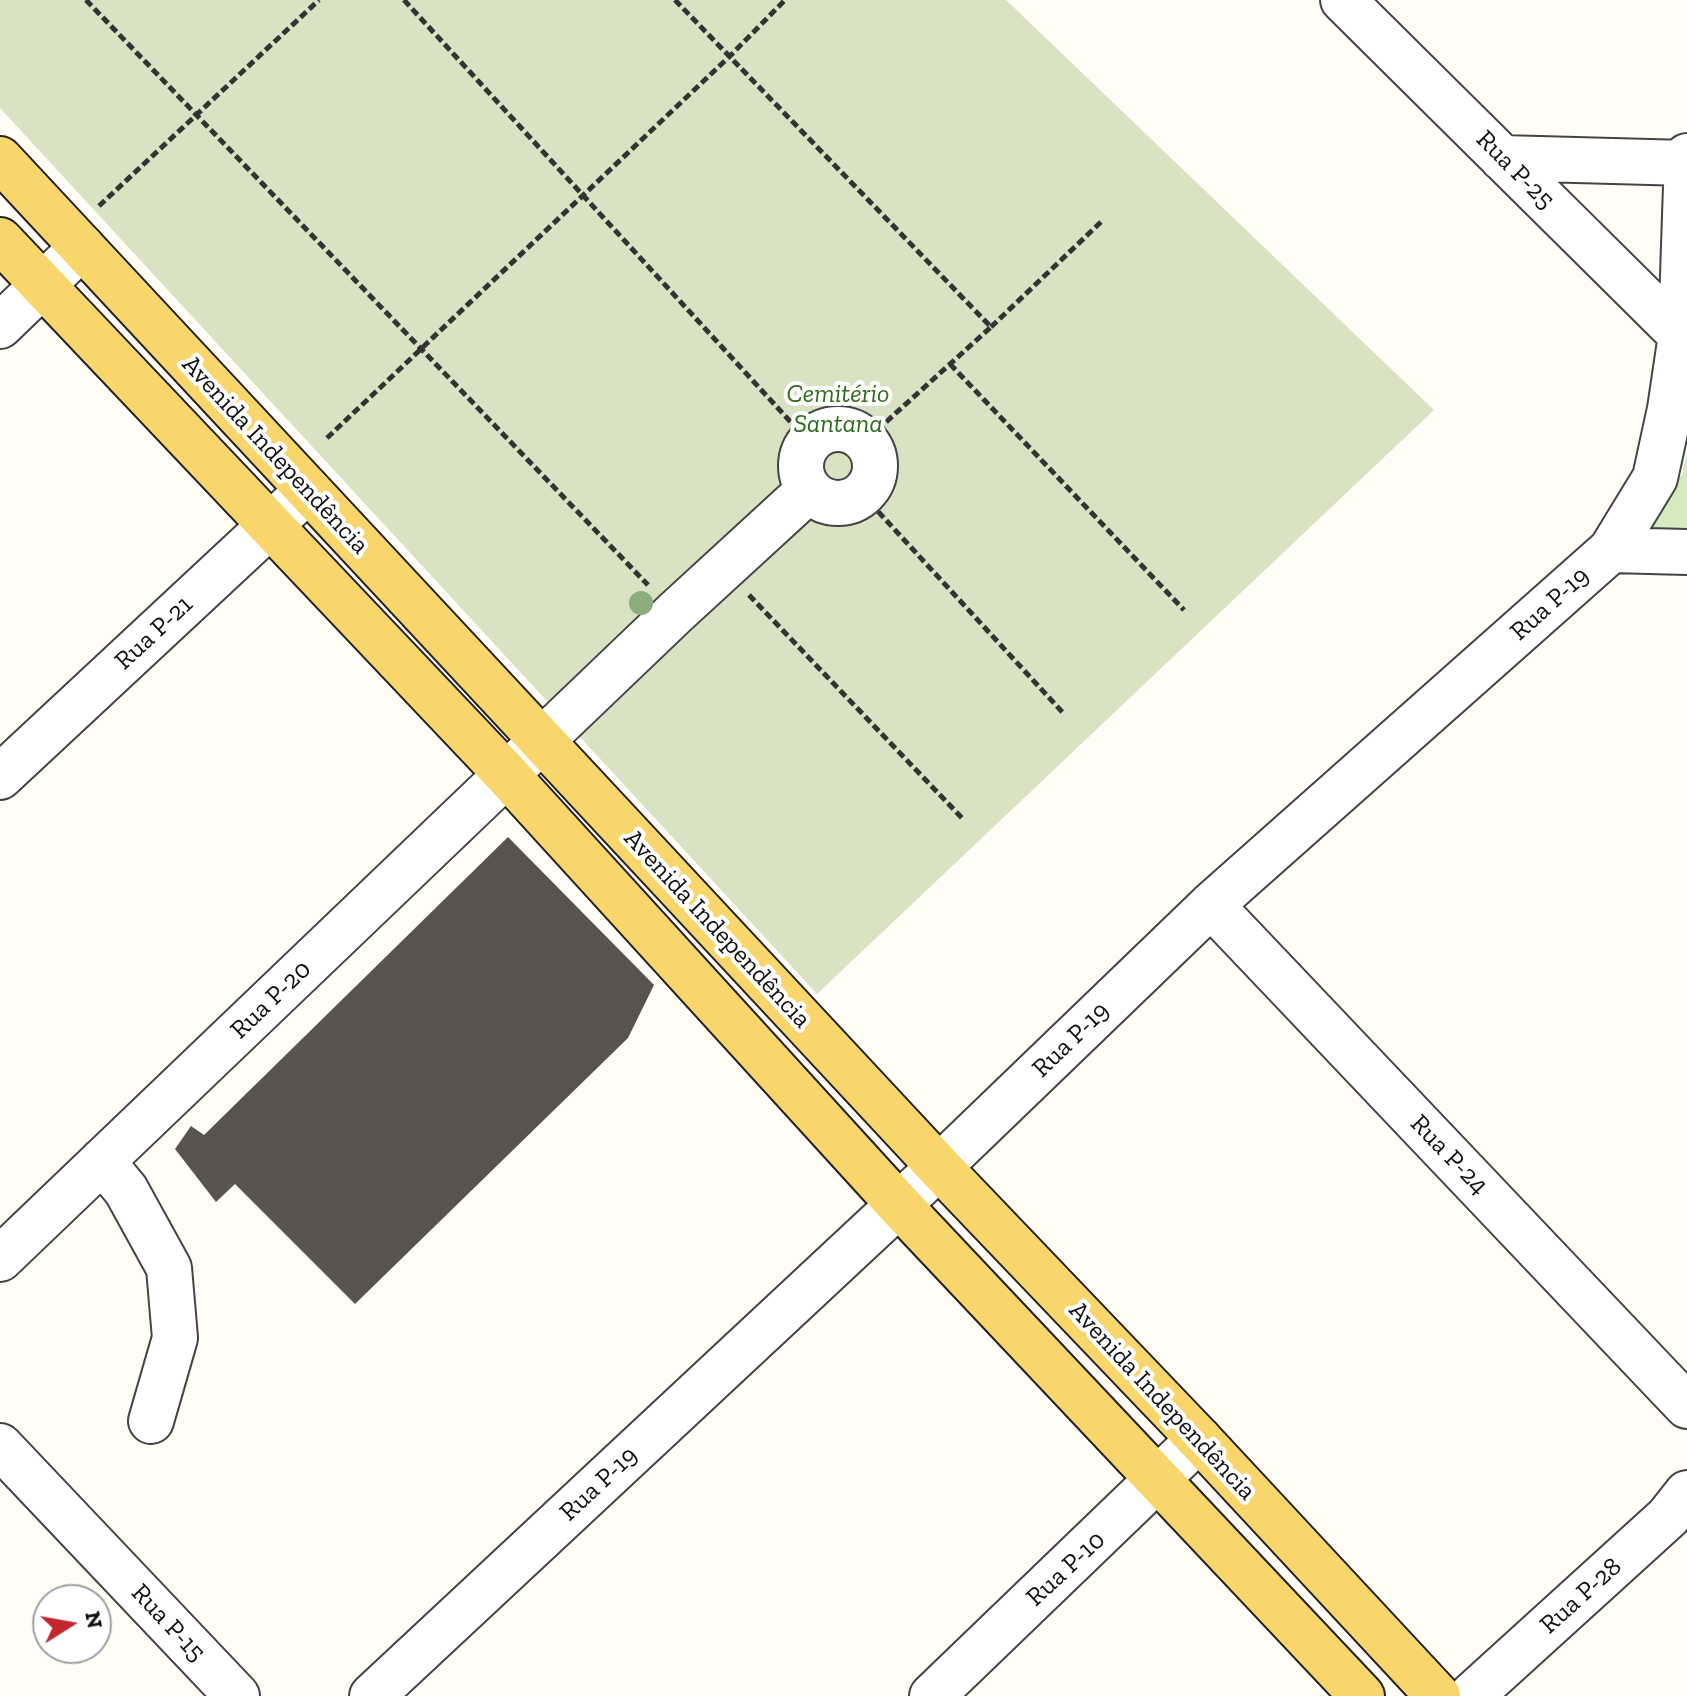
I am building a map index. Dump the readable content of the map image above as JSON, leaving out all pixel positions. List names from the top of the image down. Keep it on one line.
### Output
{"streets":{"main road":["Avenida Independência"],"street":["Rua P-25","Rua P-19","Rua P-21","Rua P-20","Rua P-24","Rua P-10","Rua P-28","Rua P-15"]},"crossings":[["Rua P-25","Rua P-19"],["Avenida Independência","Rua P-19"],["Avenida Independência","Rua P-21"],["Avenida Independência","Rua P-20"],["Avenida Independência","Rua P-10"],["Rua P-19","Rua P-24"]],"parks":["Cemitério Santana"],"north":"right"}
